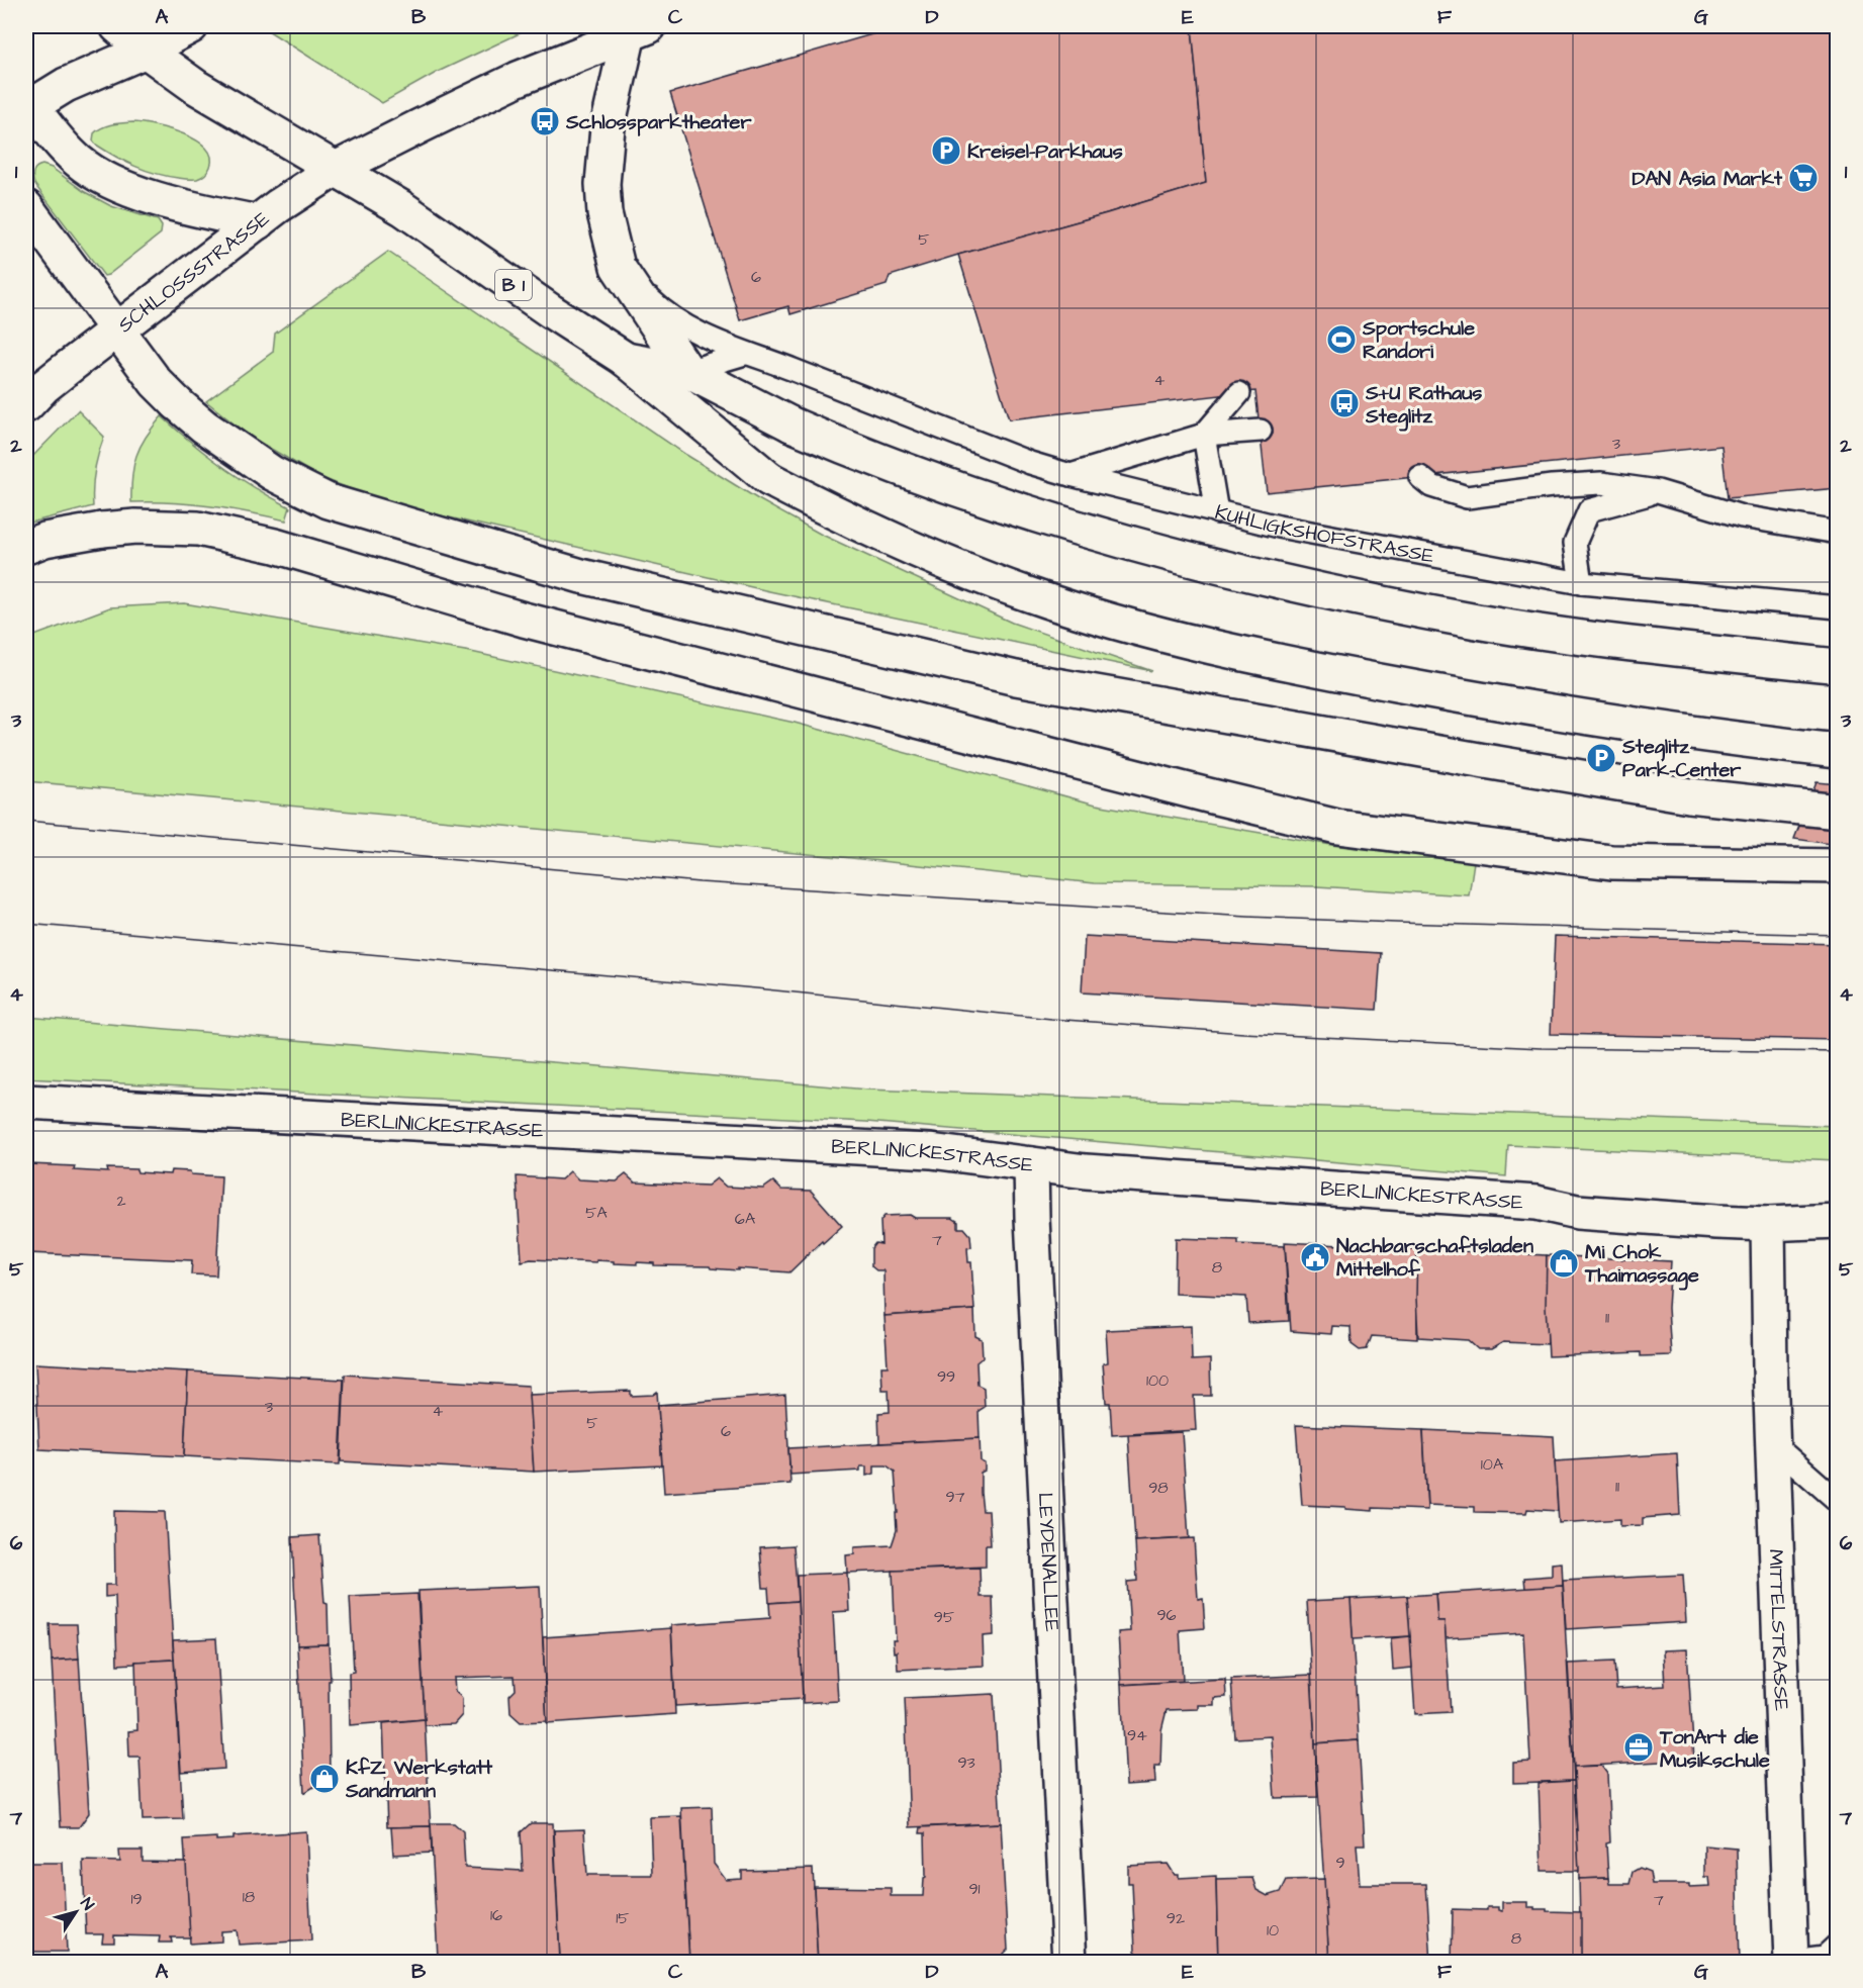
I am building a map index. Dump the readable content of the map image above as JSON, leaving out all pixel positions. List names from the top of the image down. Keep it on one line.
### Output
{"streets":{"main road":["SCHLOSSSTRASSE","B 1","BERLINICKESTRASSE","LEYDENALLEE","MITTELSTRASSE"],"lane":["KUHLIGKSHOFSTRASSE"]},"crossings":[["SCHLOSSSTRASSE","B 1"],["BERLINICKESTRASSE","LEYDENALLEE"],["BERLINICKESTRASSE","MITTELSTRASSE"]],"places":{"bus stop":["Schlossparktheater","S+U Rathaus Steglitz"],"parking":["Kreisel-Parkhaus","Steglitz Park-Center"],"supermarket":["DAN Asia Markt"],"sports":["Sportschule Randori"],"public building":["Nachbarschaftsladen Mittelhof"],"shop":["Mi Chok Thaimassage","KfZ Werkstatt Sandmann"],"office":["TonArt die Musikschule"]},"house_numbers":["5","6","4","3","2","5A","6A","7","8","11","99","100","3","4","5","6","10A","11","98","97","96","95","94","93","9","91","18","19","7","16","15","92","10","8"],"north":"top right","grid":{"columns":["A","B","C","D","E","F","G"],"rows":["1","2","3","4","5","6","7"]}}
